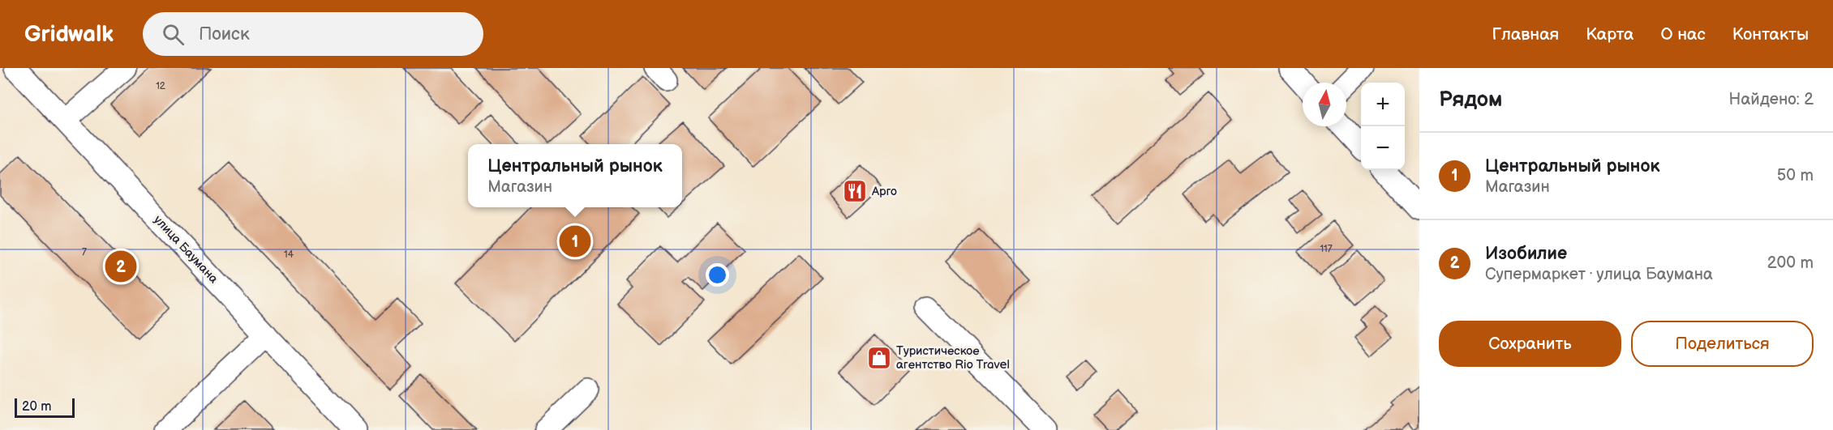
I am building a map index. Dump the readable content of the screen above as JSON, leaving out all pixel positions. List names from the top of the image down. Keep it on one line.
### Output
{"streets":{"street":["улица Баумана"]},"places":{"restaurant":["Арго"],"shop":["Туристическое агентство Rio Travel"]},"house_numbers":["12","117","7","14"],"scale_bar":"20 m","north":"top","page":{"header":"Gridwalk","search":"Поиск","nav":["Главная","Карта","О нас","Контакты"],"heading":["Рядом","Найдено: 2"],"map_buttons":["+","−"],"list":[{"mark":"1","name":"Центральный рынок","note":"Магазин","value":"50 m"},{"mark":"2","name":"Изобилие","note":"Супермаркет · улица Баумана","value":"200 m"}],"popup":["Центральный рынок","Магазин"],"pins":["1","2"],"buttons":["Сохранить","Поделиться"],"scale":"20 m"}}
